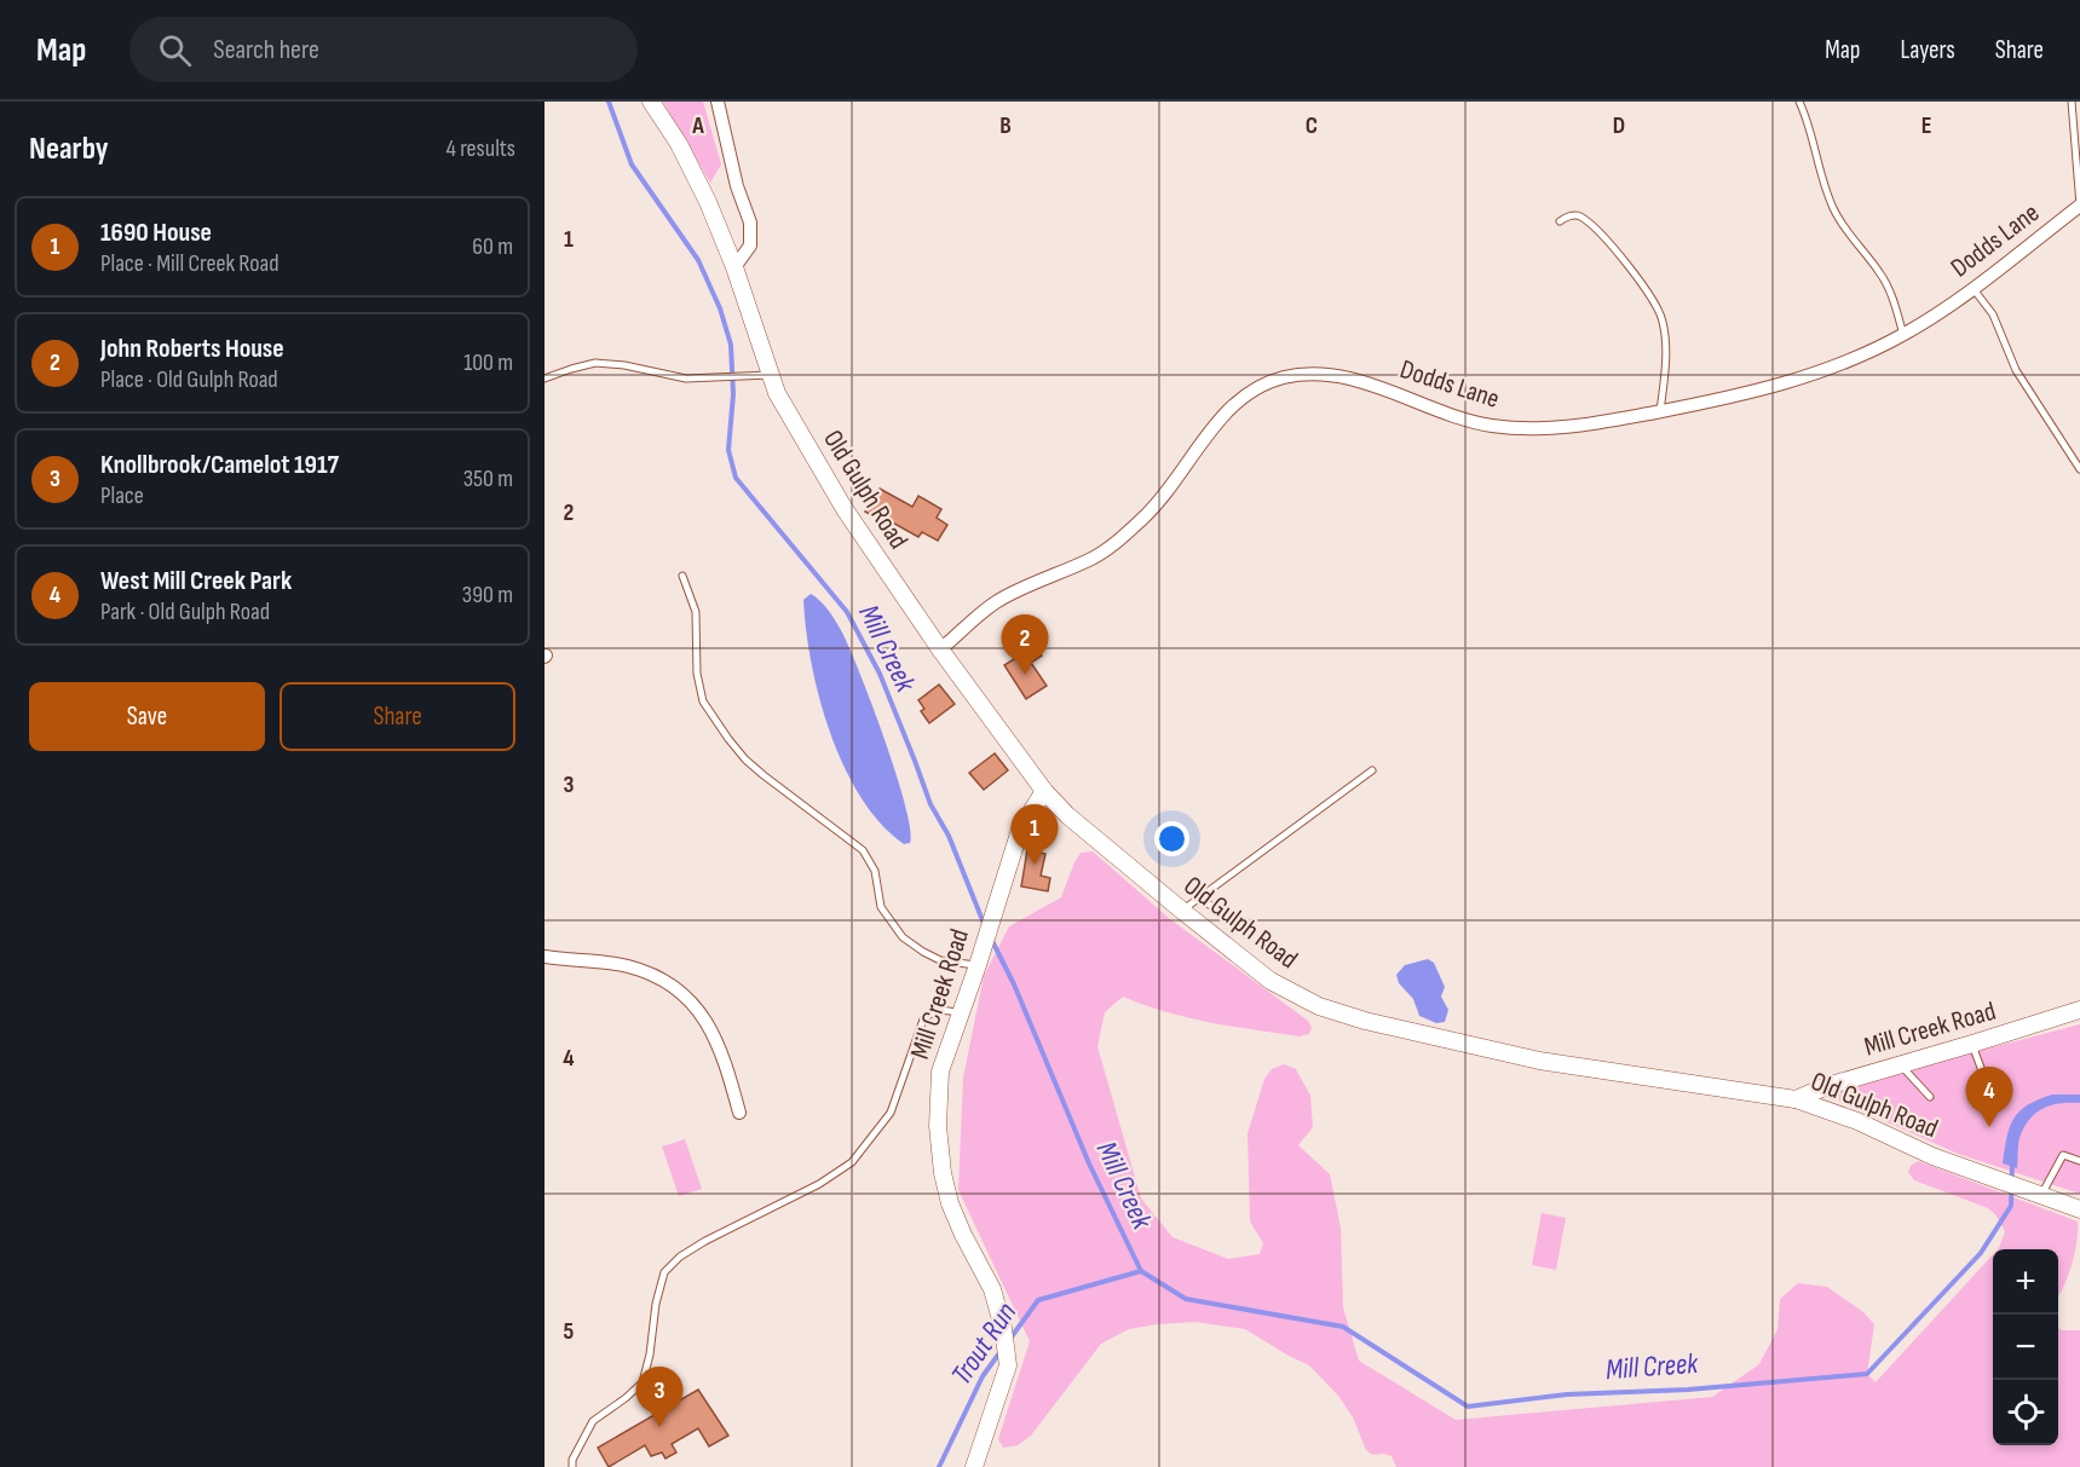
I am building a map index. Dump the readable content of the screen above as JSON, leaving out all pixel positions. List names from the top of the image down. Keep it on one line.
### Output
{"streets":{"street":["Dodds Lane","Old Gulph Road","Mill Creek Road"]},"crossings":[["Dodds Lane","Old Gulph Road"],["Old Gulph Road","Mill Creek Road"]],"water":["Mill Creek","Trout Run"],"page":{"header":"Map","search":"Search here","nav":["Map","Layers","Share"],"heading":["Nearby","4 results"],"list":[{"mark":"1","name":"1690 House","note":"Place · Mill Creek Road","value":"60 m"},{"mark":"2","name":"John Roberts House","note":"Place · Old Gulph Road","value":"100 m"},{"mark":"3","name":"Knollbrook/Camelot 1917","note":"Place","value":"350 m"},{"mark":"4","name":"West Mill Creek Park","note":"Park · Old Gulph Road","value":"390 m"}],"pins":["2","1","4","3"],"buttons":["Save","Share"],"map_buttons":["+","−"]},"grid":{"columns":["A","B","C","D","E"],"rows":["1","2","3","4","5"]}}
